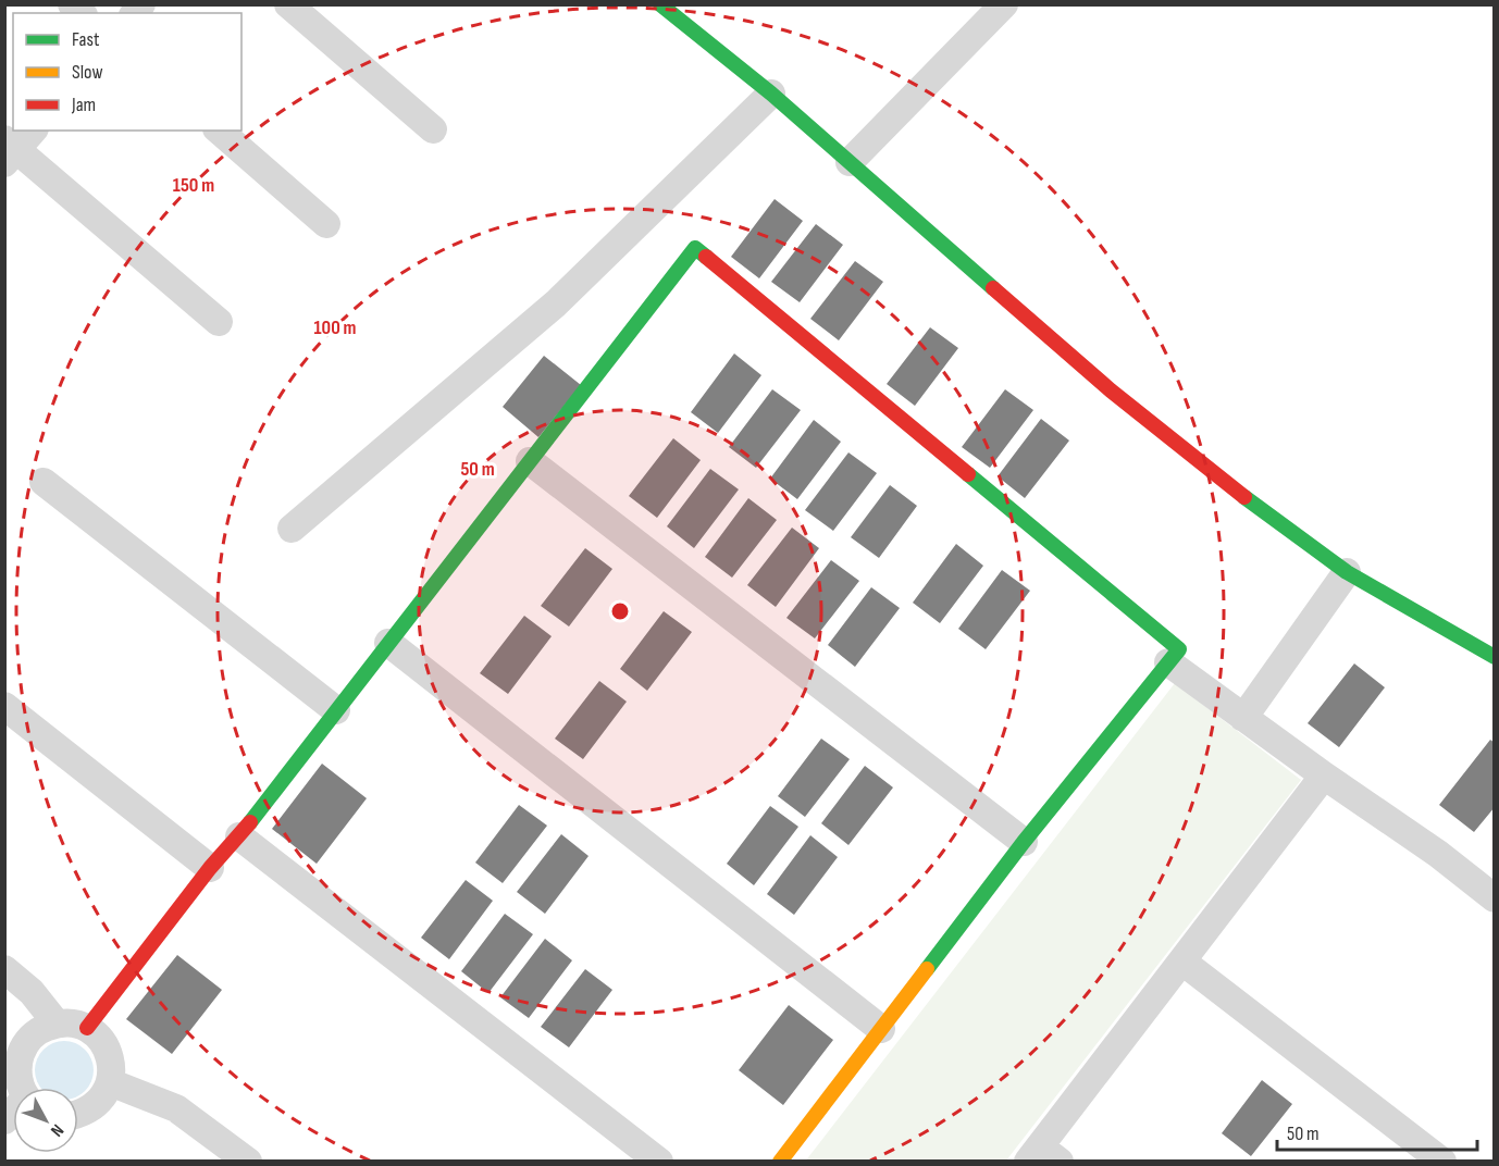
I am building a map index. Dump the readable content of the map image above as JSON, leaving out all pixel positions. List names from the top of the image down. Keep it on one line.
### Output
{"legend":["Fast","Slow","Jam"],"scale_bar":"50 m","north":"bottom right","rings":["150 m","100 m","50 m"]}
